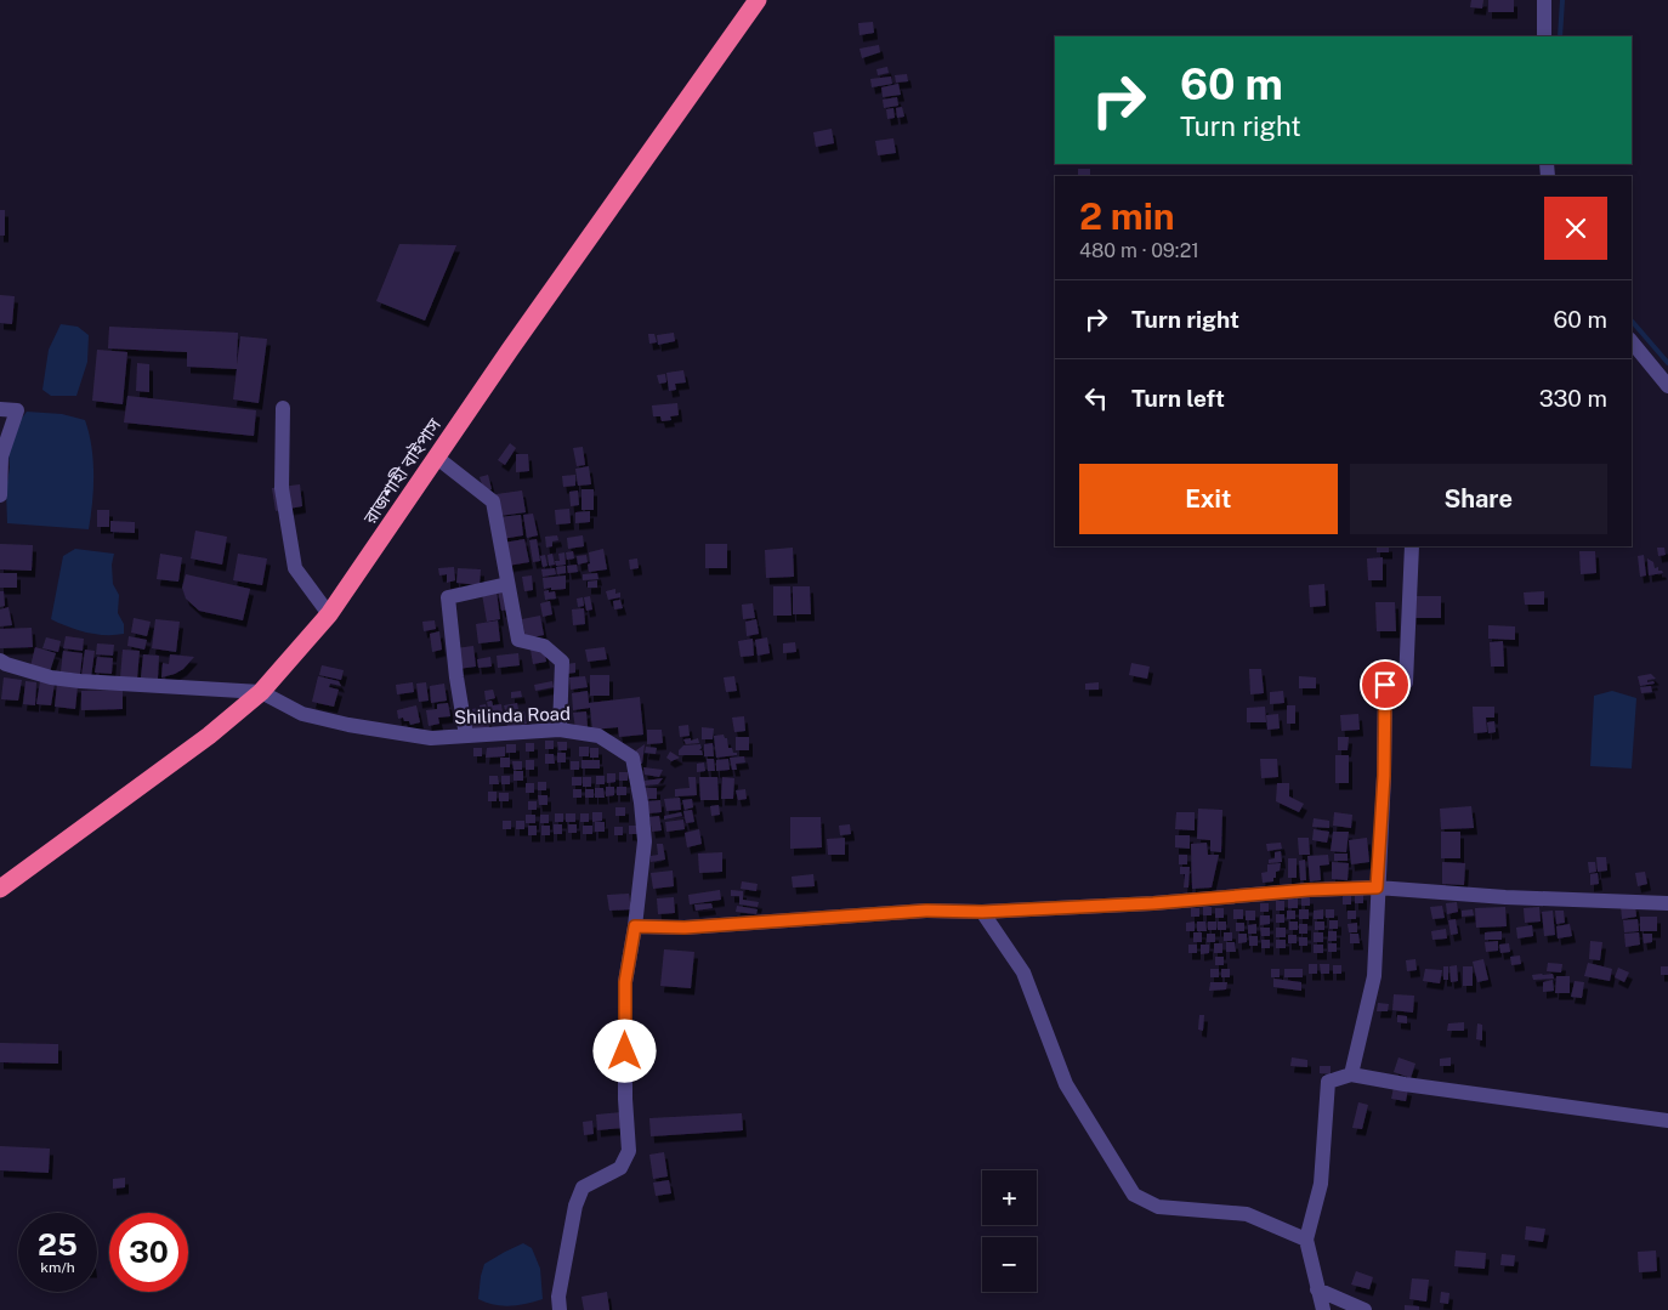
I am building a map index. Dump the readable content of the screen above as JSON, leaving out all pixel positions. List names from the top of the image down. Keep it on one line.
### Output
{"streets":{"highway":["রাজশাহী বাইপাস"],"street":["Shilinda Road"]},"crossings":[["রাজশাহী বাইপাস","Shilinda Road"]],"page":{"turn":["60 m","Turn right"],"heading":["2 min","480 m · 09:21"],"list":[{"name":"Turn right","value":"60 m"},{"name":"Turn left","value":"330 m"}],"buttons":["Exit","Share"],"map_buttons":["+","−"],"speed":"25 km/h","limit":"30"}}
